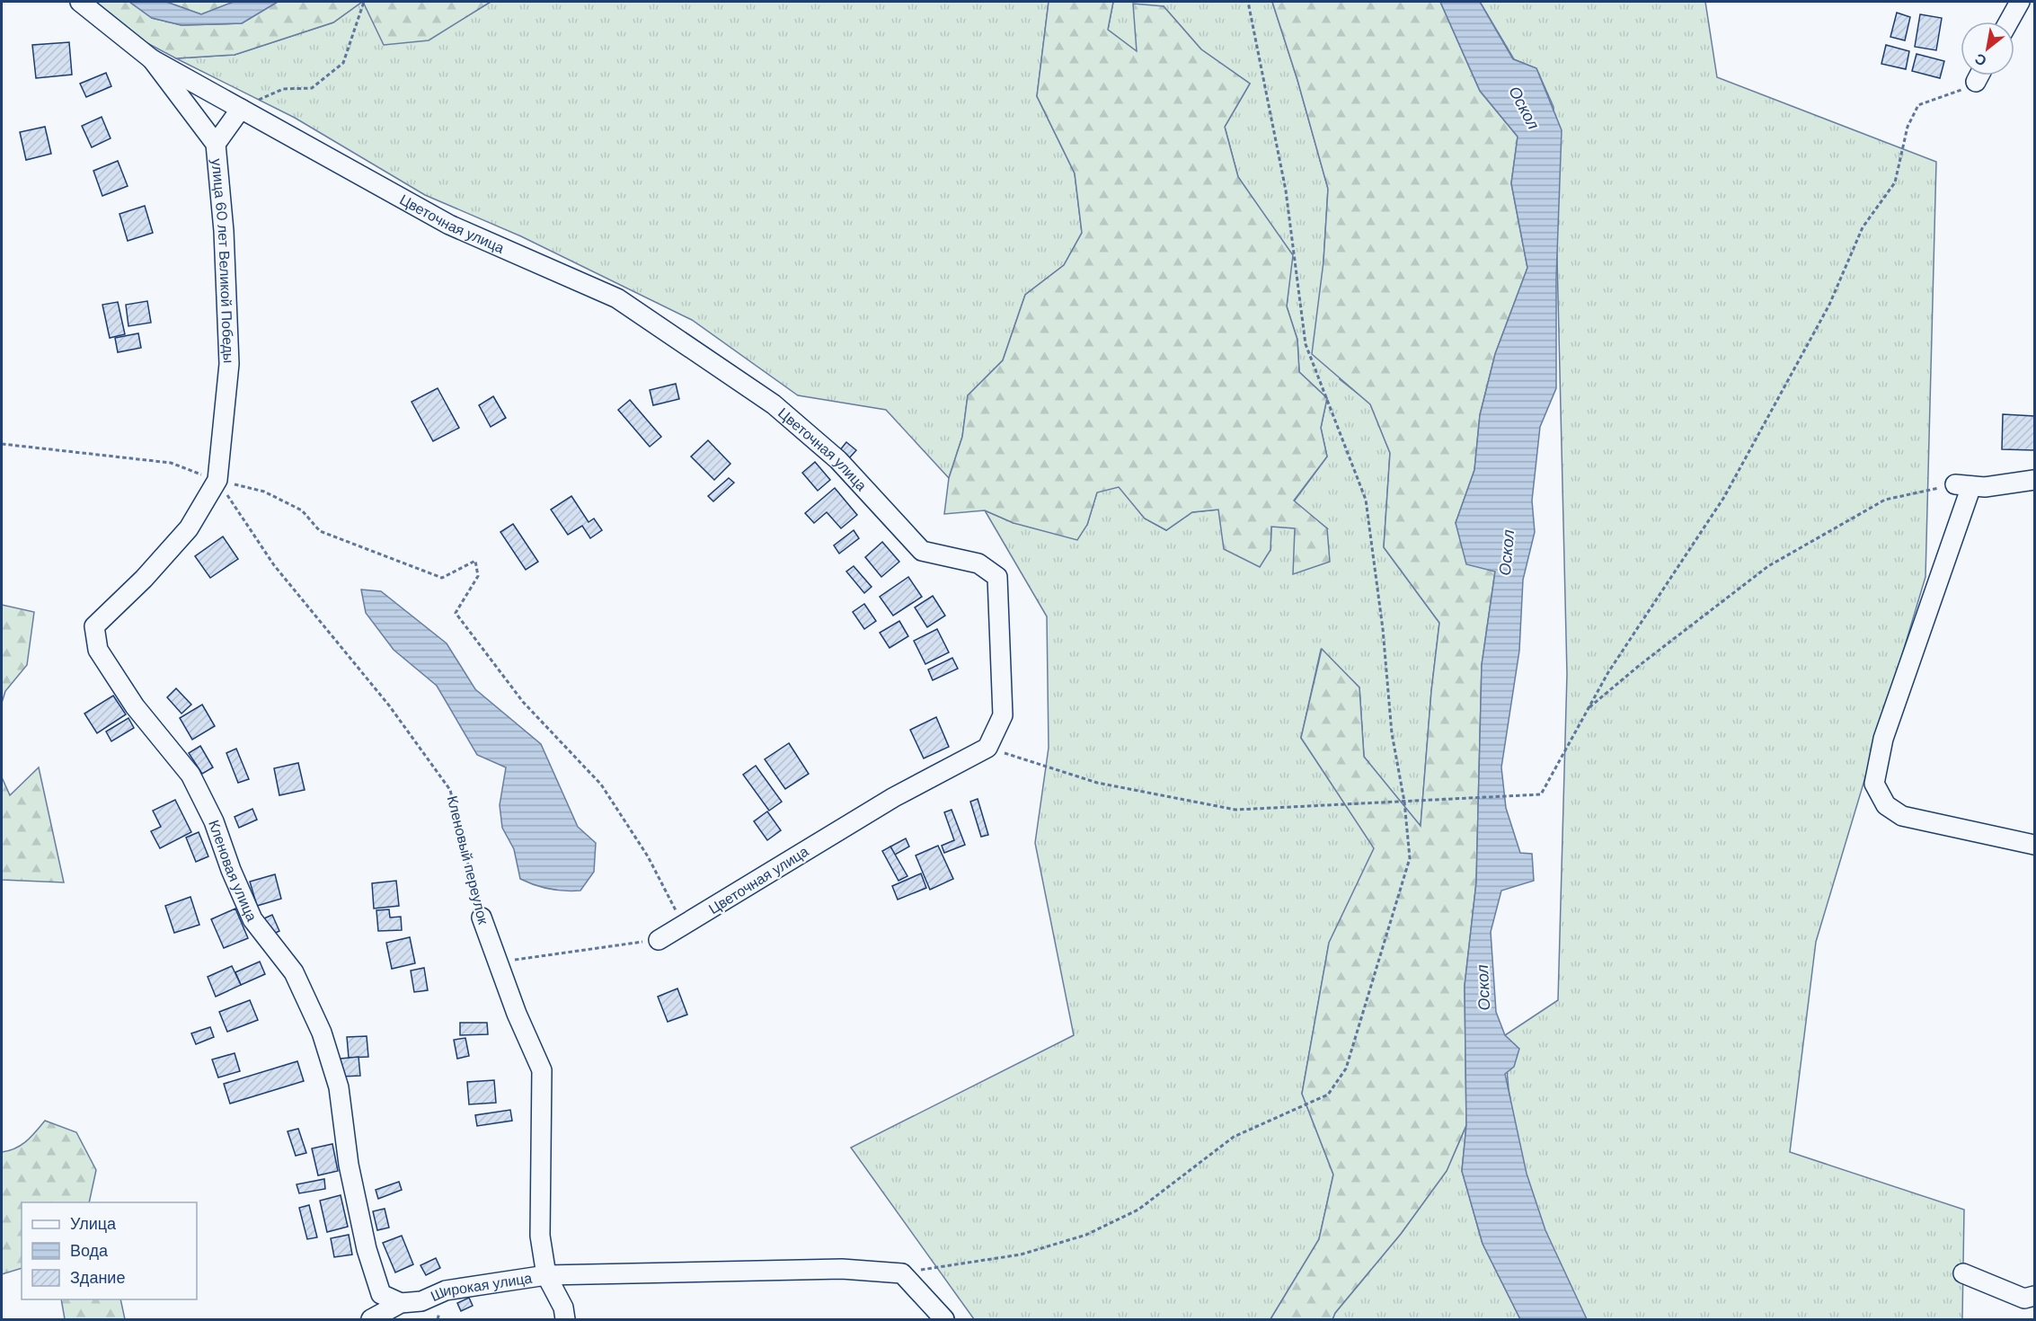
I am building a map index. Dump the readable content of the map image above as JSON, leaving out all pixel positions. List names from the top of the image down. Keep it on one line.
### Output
{"streets":{"street":["Цветочная улица","улица 60 лет Великой Победы","Кленовый переулок","Кленовая улица","Широкая улица"]},"crossings":[["Цветочная улица","улица 60 лет Великой Победы"],["улица 60 лет Великой Победы","Кленовый переулок"],["улица 60 лет Великой Победы","Кленовая улица"],["Кленовый переулок","Кленовая улица"],["Кленовый переулок","Широкая улица"],["Кленовая улица","Широкая улица"]],"water":["Оскол"],"legend":["Улица","Вода","Здание"],"north":"bottom left"}
